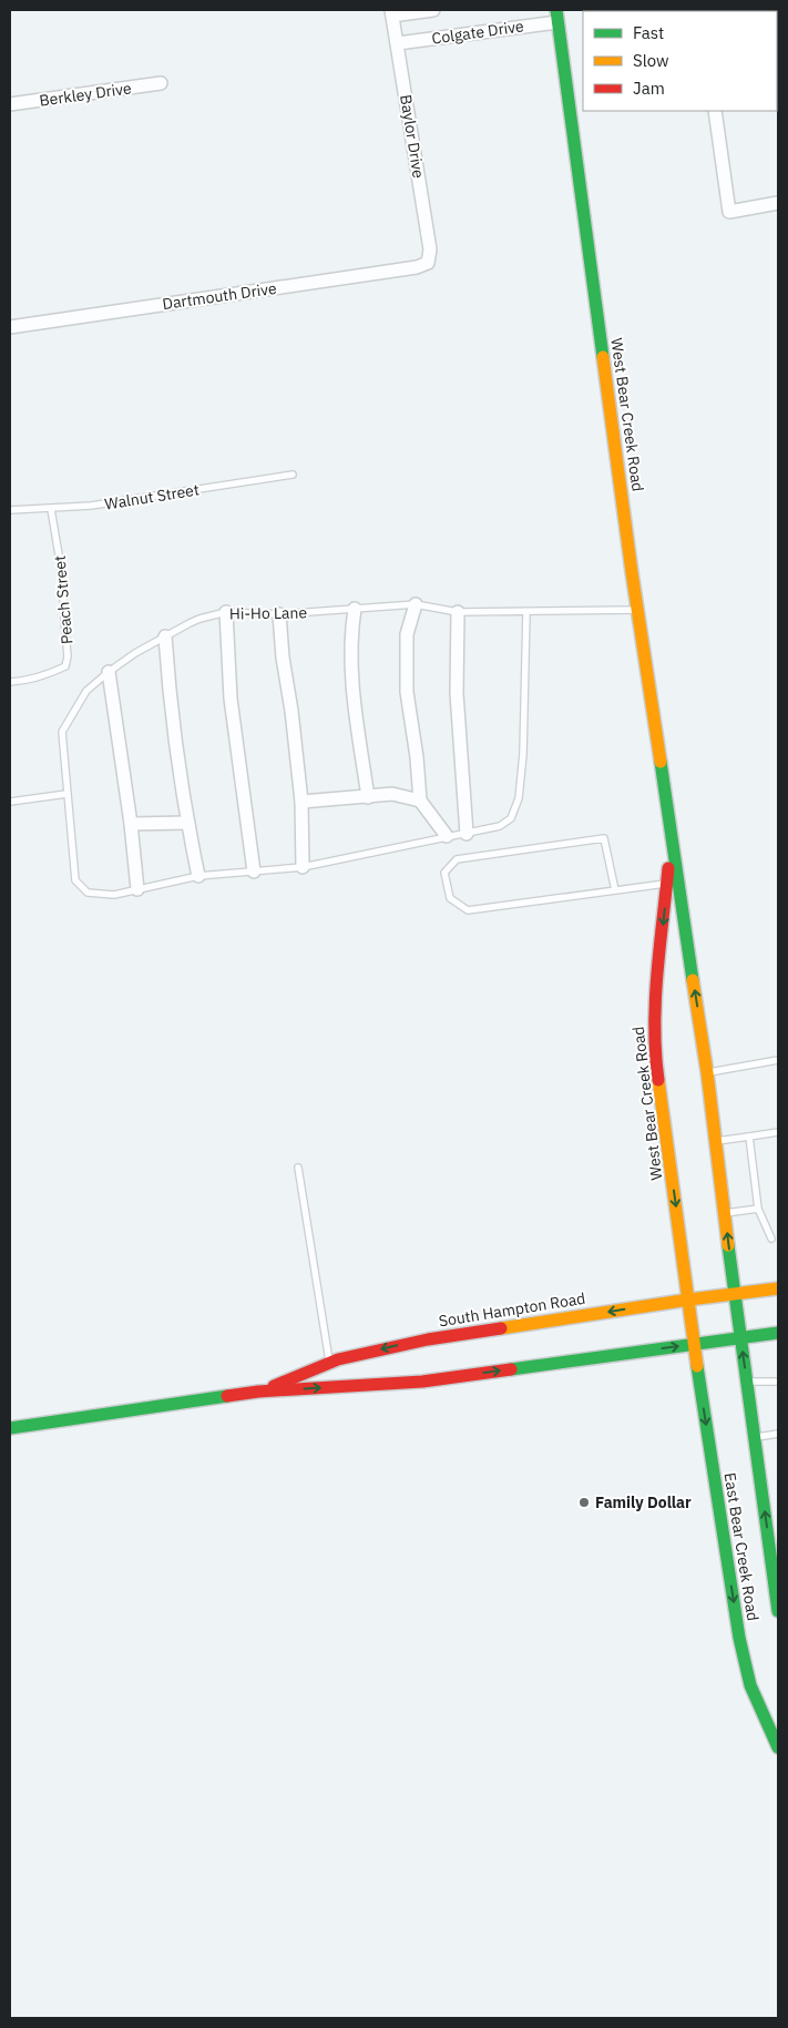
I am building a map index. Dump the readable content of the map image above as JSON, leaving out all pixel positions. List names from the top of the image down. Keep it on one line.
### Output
{"streets":{"main road":["West Bear Creek Road","South Hampton Road","East Bear Creek Road"],"street":["Colgate Drive","Berkley Drive","Baylor Drive","Dartmouth Drive"],"lane":["Walnut Street","Peach Street","Hi-Ho Lane"]},"crossings":[["Colgate Drive","Baylor Drive"],["Colgate Drive","West Bear Creek Road"],["Baylor Drive","Dartmouth Drive"],["West Bear Creek Road","Hi-Ho Lane"],["West Bear Creek Road","South Hampton Road"],["West Bear Creek Road","East Bear Creek Road"],["Walnut Street","Peach Street"],["South Hampton Road","East Bear Creek Road"]],"places":["Family Dollar"],"legend":["Fast","Slow","Jam"]}
